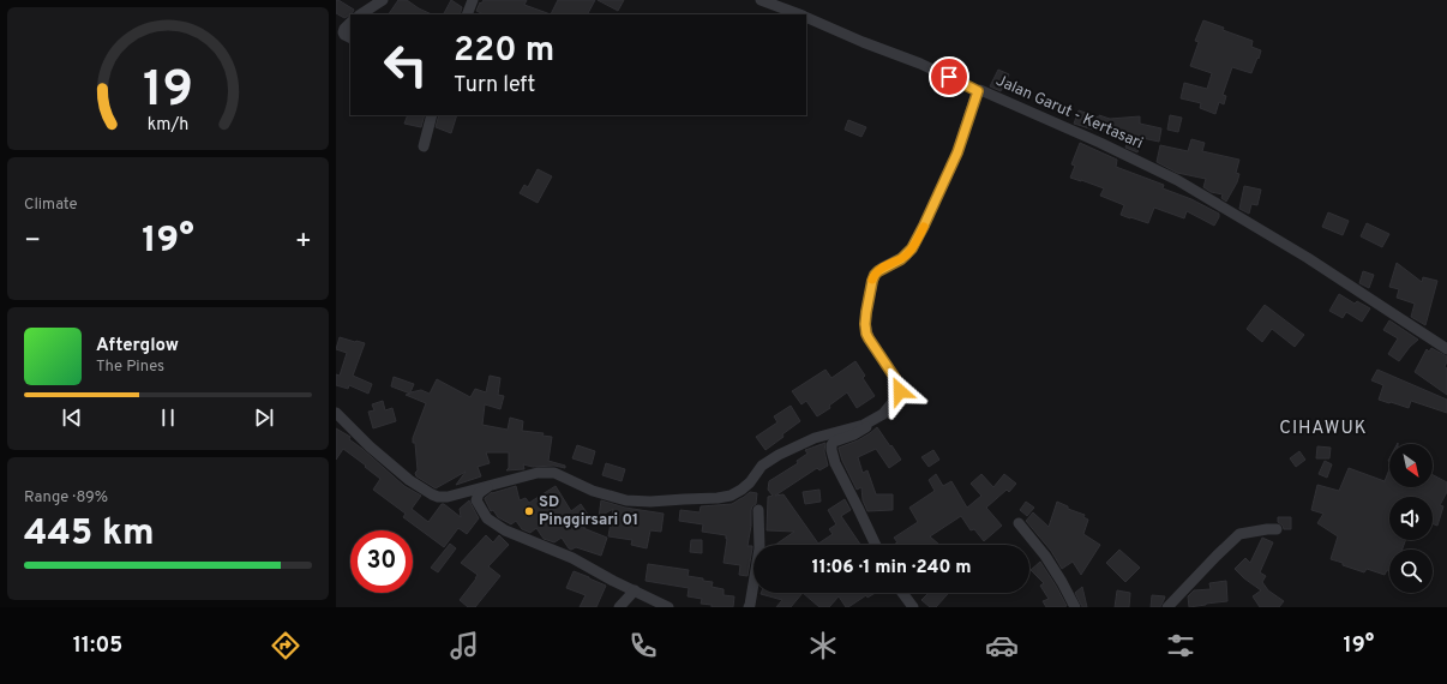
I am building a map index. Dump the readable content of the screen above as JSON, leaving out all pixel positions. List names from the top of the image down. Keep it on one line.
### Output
{"streets":{"street":["Jalan Garut - Kertasari"]},"districts":["CIHAWUK"],"places":["SD Pinggirsari 01"],"north":"bottom right","page":{"turn":["220 m","Turn left"],"tile":["Climate",["Range · 89%","445 km"]],"heat":["−","19°","+"],"song":["Afterglow","The Pines"],"limit":"30","trip":"11:06 · 1 min · 240 m","tabs":["11:05","19°"],"gauge":["19","km/h"]}}
